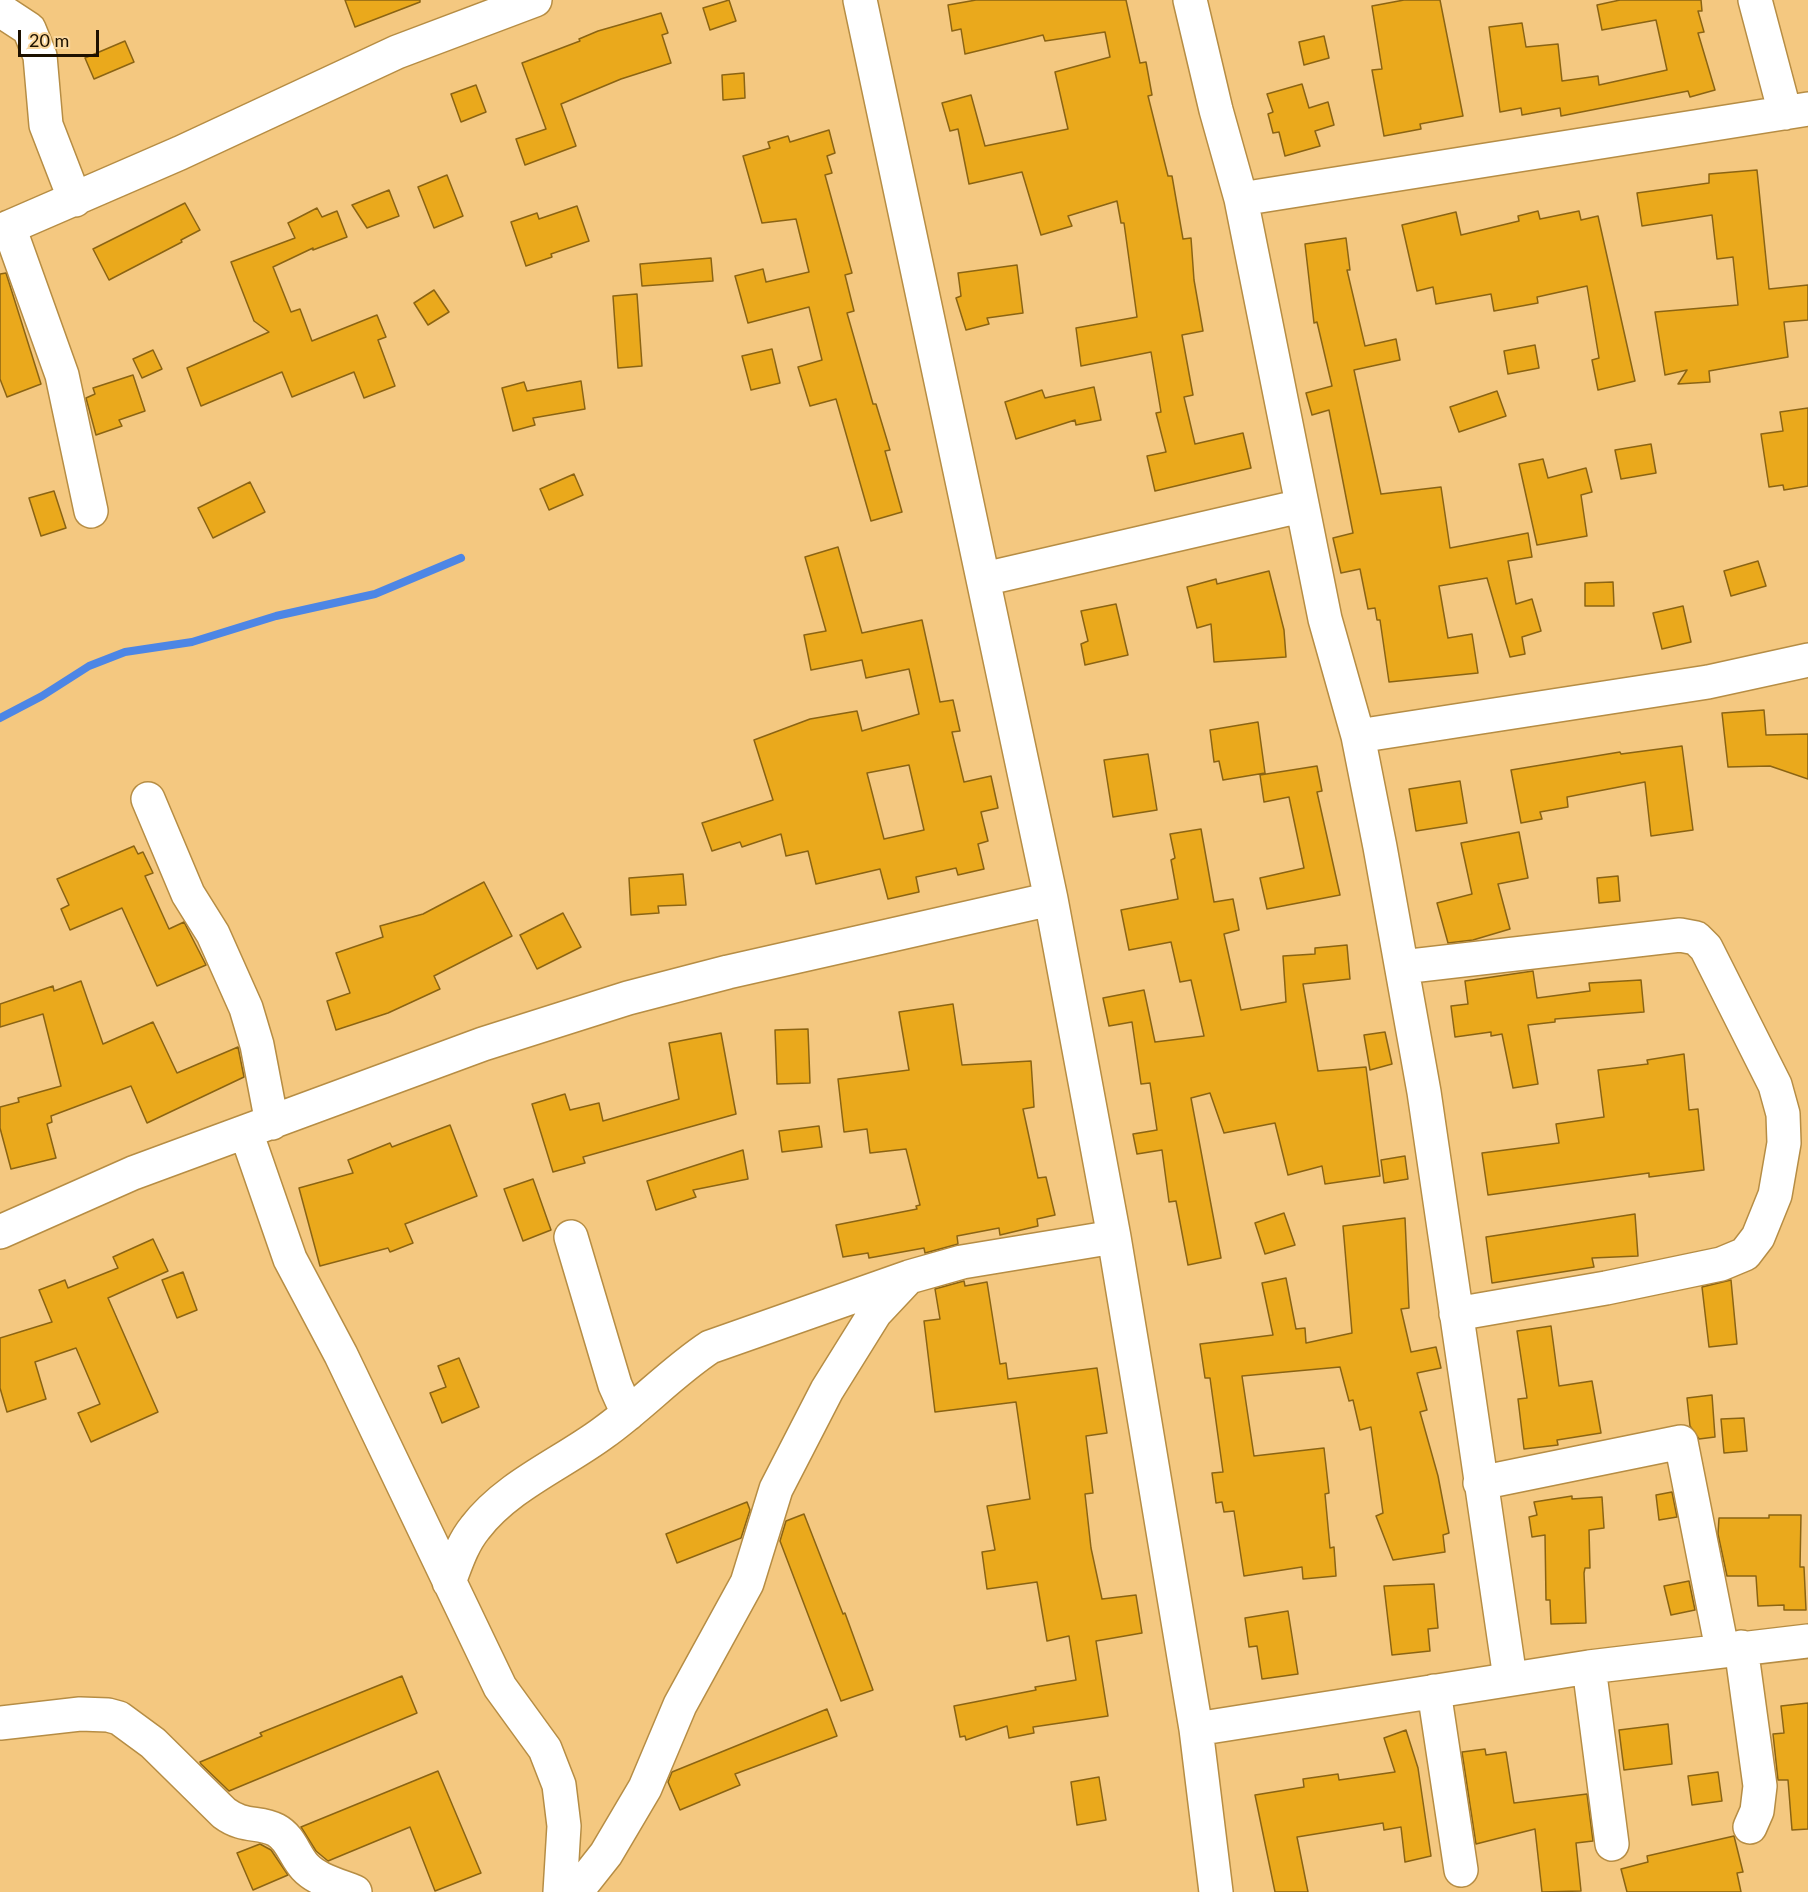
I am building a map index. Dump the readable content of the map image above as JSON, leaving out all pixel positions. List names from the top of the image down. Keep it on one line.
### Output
{"scale_bar":"20 m"}
